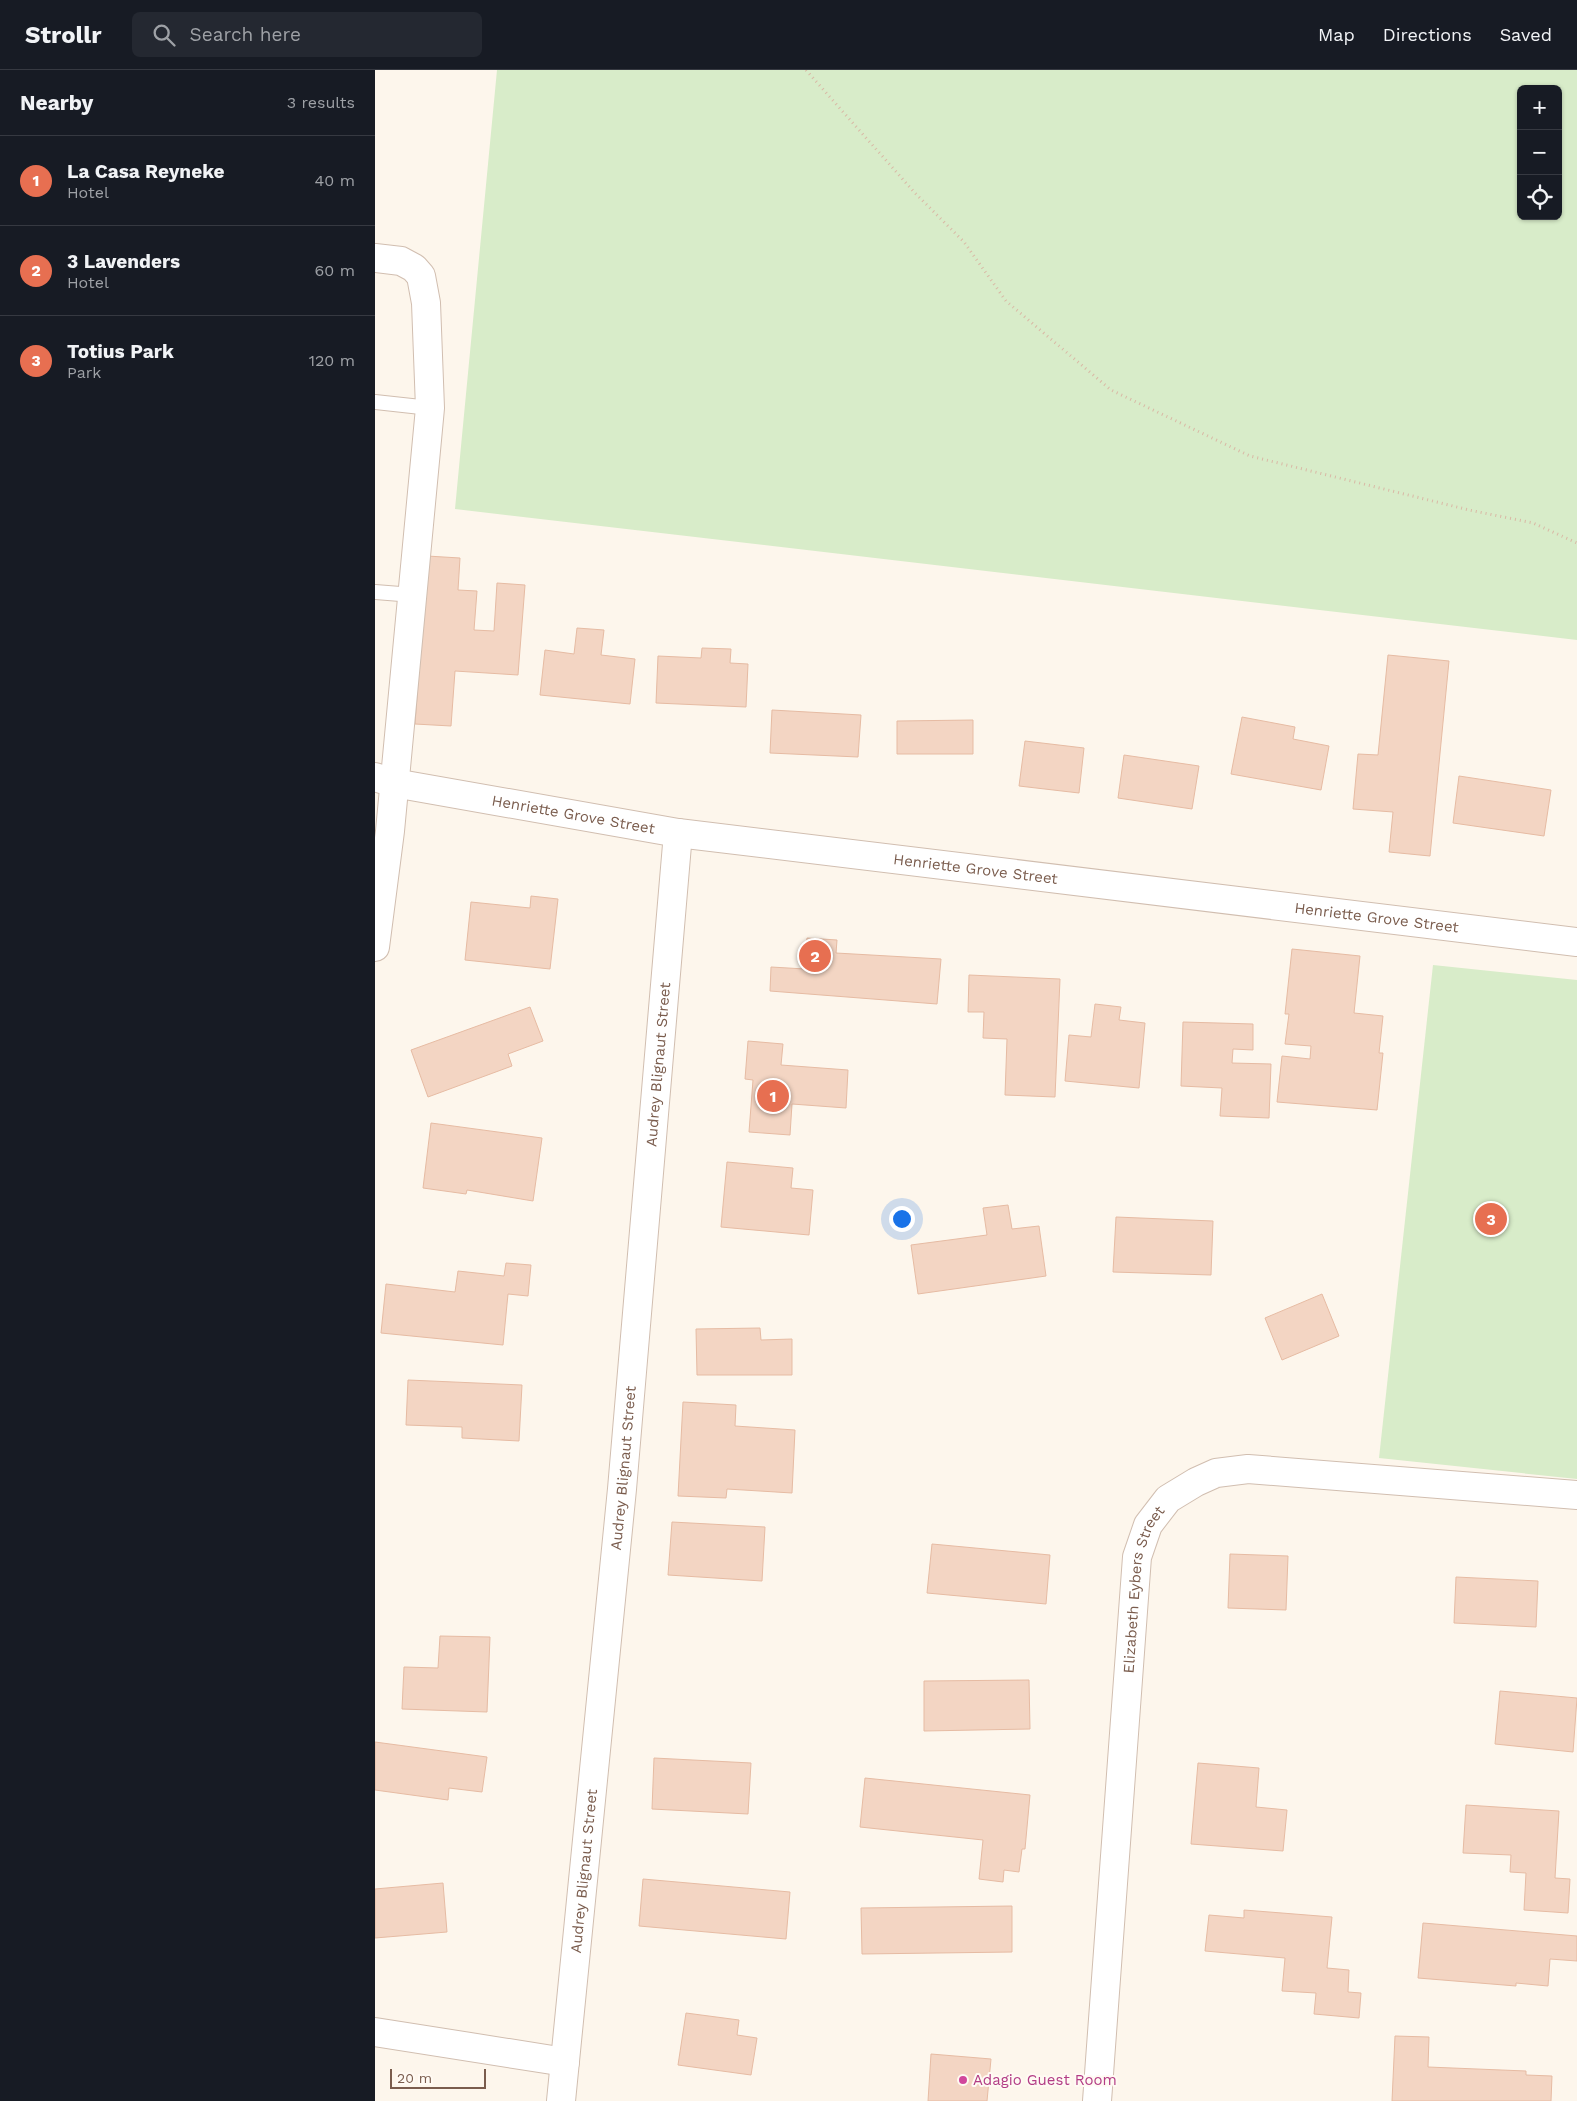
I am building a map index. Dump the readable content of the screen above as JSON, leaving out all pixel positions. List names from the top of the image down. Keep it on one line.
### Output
{"streets":{"street":["Henriette Grove Street","Audrey Blignaut Street","Elizabeth Eybers Street"]},"crossings":[["Henriette Grove Street","Audrey Blignaut Street"]],"places":["Adagio Guest Room"],"scale_bar":"20 m","page":{"header":"Strollr","search":"Search here","nav":["Map","Directions","Saved"],"heading":["Nearby","3 results"],"map_buttons":["+","−"],"list":[{"mark":"1","name":"La Casa Reyneke","note":"Hotel","value":"40 m"},{"mark":"2","name":"3 Lavenders","note":"Hotel","value":"60 m"},{"mark":"3","name":"Totius Park","note":"Park","value":"120 m"}],"pins":["2","1","3"],"scale":"20 m"}}
